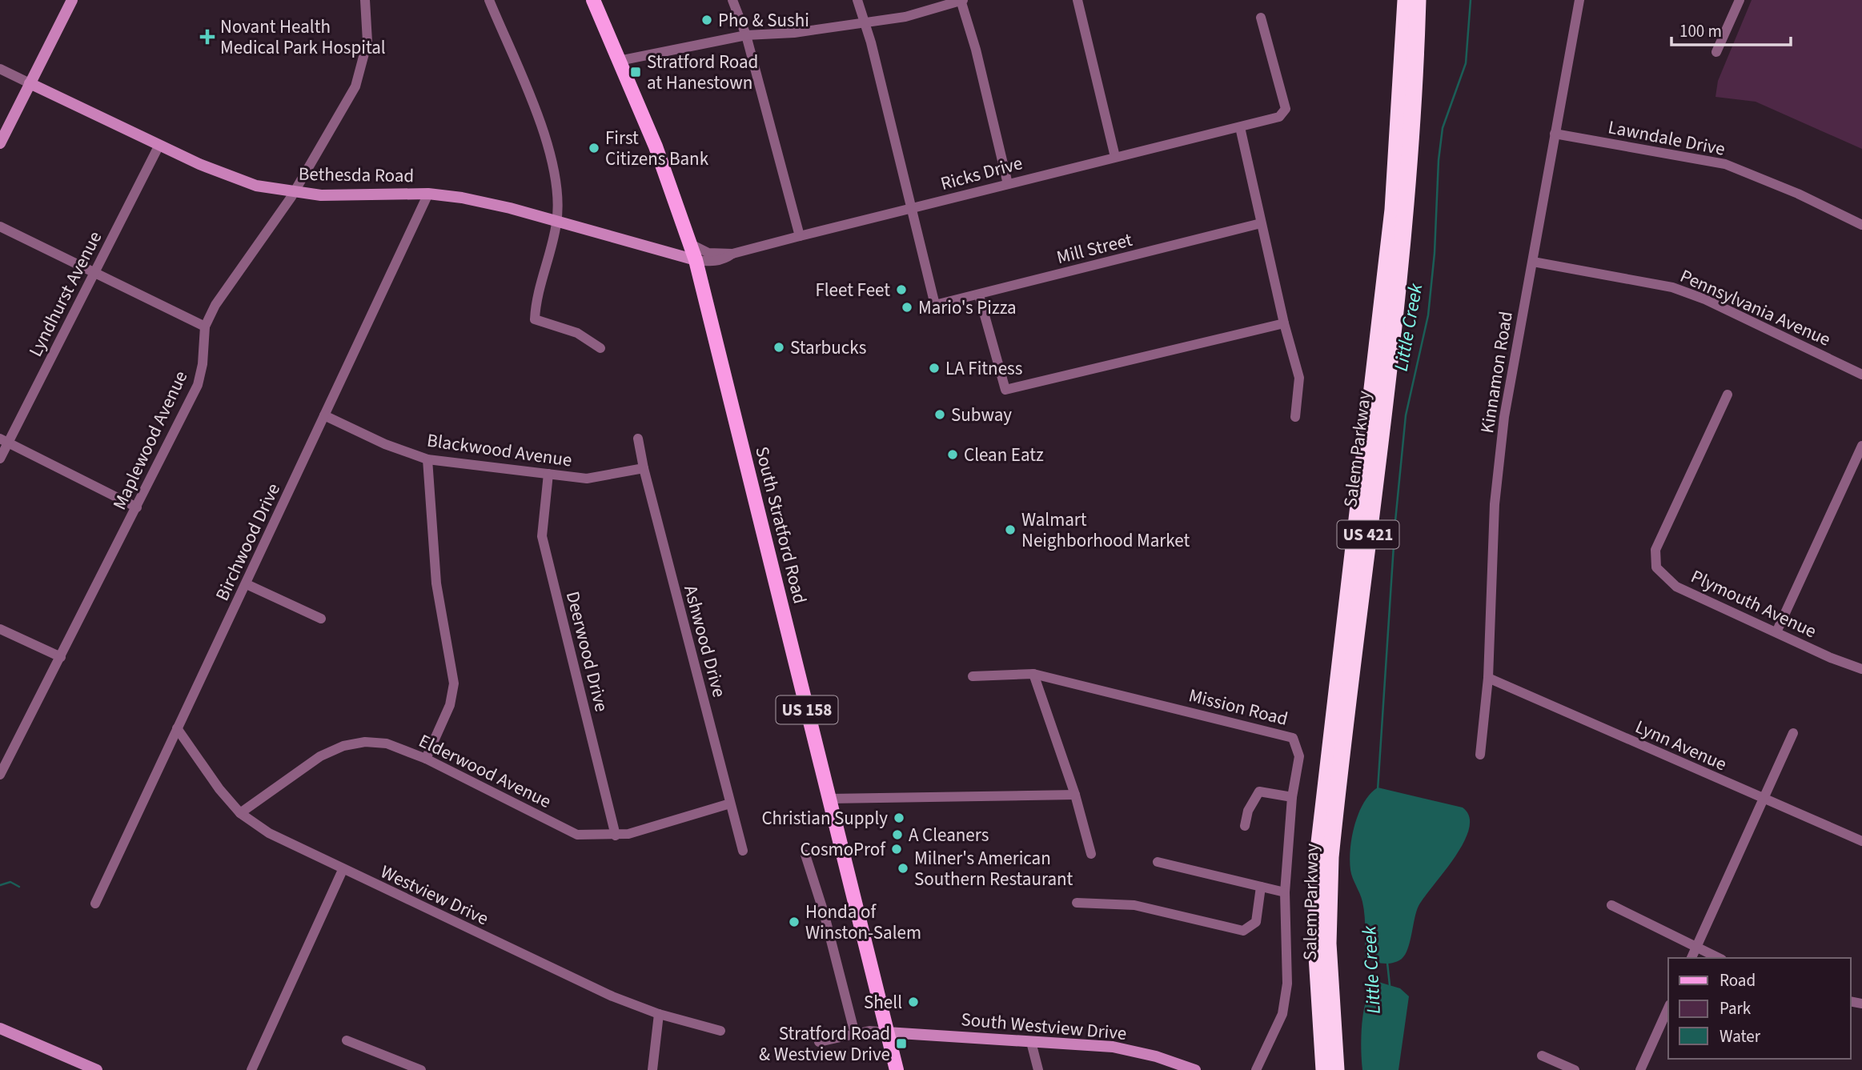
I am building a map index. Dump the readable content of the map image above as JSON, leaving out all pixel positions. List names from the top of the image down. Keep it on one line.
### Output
{"streets":{"highway":["Salem Parkway","US 421"],"main road":["South Stratford Road","US 158"],"street":["Lawndale Drive","Ricks Drive","Bethesda Road","Mill Street","Lyndhurst Avenue","Pennsylvania Avenue","Kinnamon Road","Maplewood Avenue","Blackwood Avenue","Birchwood Drive","Plymouth Avenue","Ashwood Drive","Deerwood Drive","Mission Road","Lynn Avenue","Elderwood Avenue","Westview Drive","South Westview Drive"]},"crossings":[["Lawndale Drive","Kinnamon Road"],["Ricks Drive","Bethesda Road"],["Ricks Drive","Mill Street"],["Ricks Drive","South Stratford Road"],["Bethesda Road","Lyndhurst Avenue"],["Bethesda Road","Maplewood Avenue"],["Bethesda Road","South Stratford Road"],["Bethesda Road","Birchwood Drive"],["Pennsylvania Avenue","Kinnamon Road"],["Kinnamon Road","Lynn Avenue"],["Blackwood Avenue","Birchwood Drive"],["Blackwood Avenue","Ashwood Drive"],["Blackwood Avenue","Deerwood Drive"],["South Stratford Road","South Westview Drive"],["Birchwood Drive","Westview Drive"],["Ashwood Drive","Elderwood Avenue"],["Deerwood Drive","Elderwood Avenue"],["Elderwood Avenue","Westview Drive"]],"water":["Little Creek"],"places":{"other":["Pho & Sushi","First Citizens Bank","Fleet Feet","Mario's Pizza","Starbucks","LA Fitness","Subway","Clean Eatz","Walmart Neighborhood Market","Christian Supply","A Cleaners","CosmoProf","Milner's American Southern Restaurant","Honda of Winston-Salem","Shell"],"health":["Novant Health Medical Park Hospital"],"transit":["Stratford Road at Hanestown","Stratford Road & Westview Drive"]},"legend":["Road","Park","Water"],"scale_bar":"100 m"}
